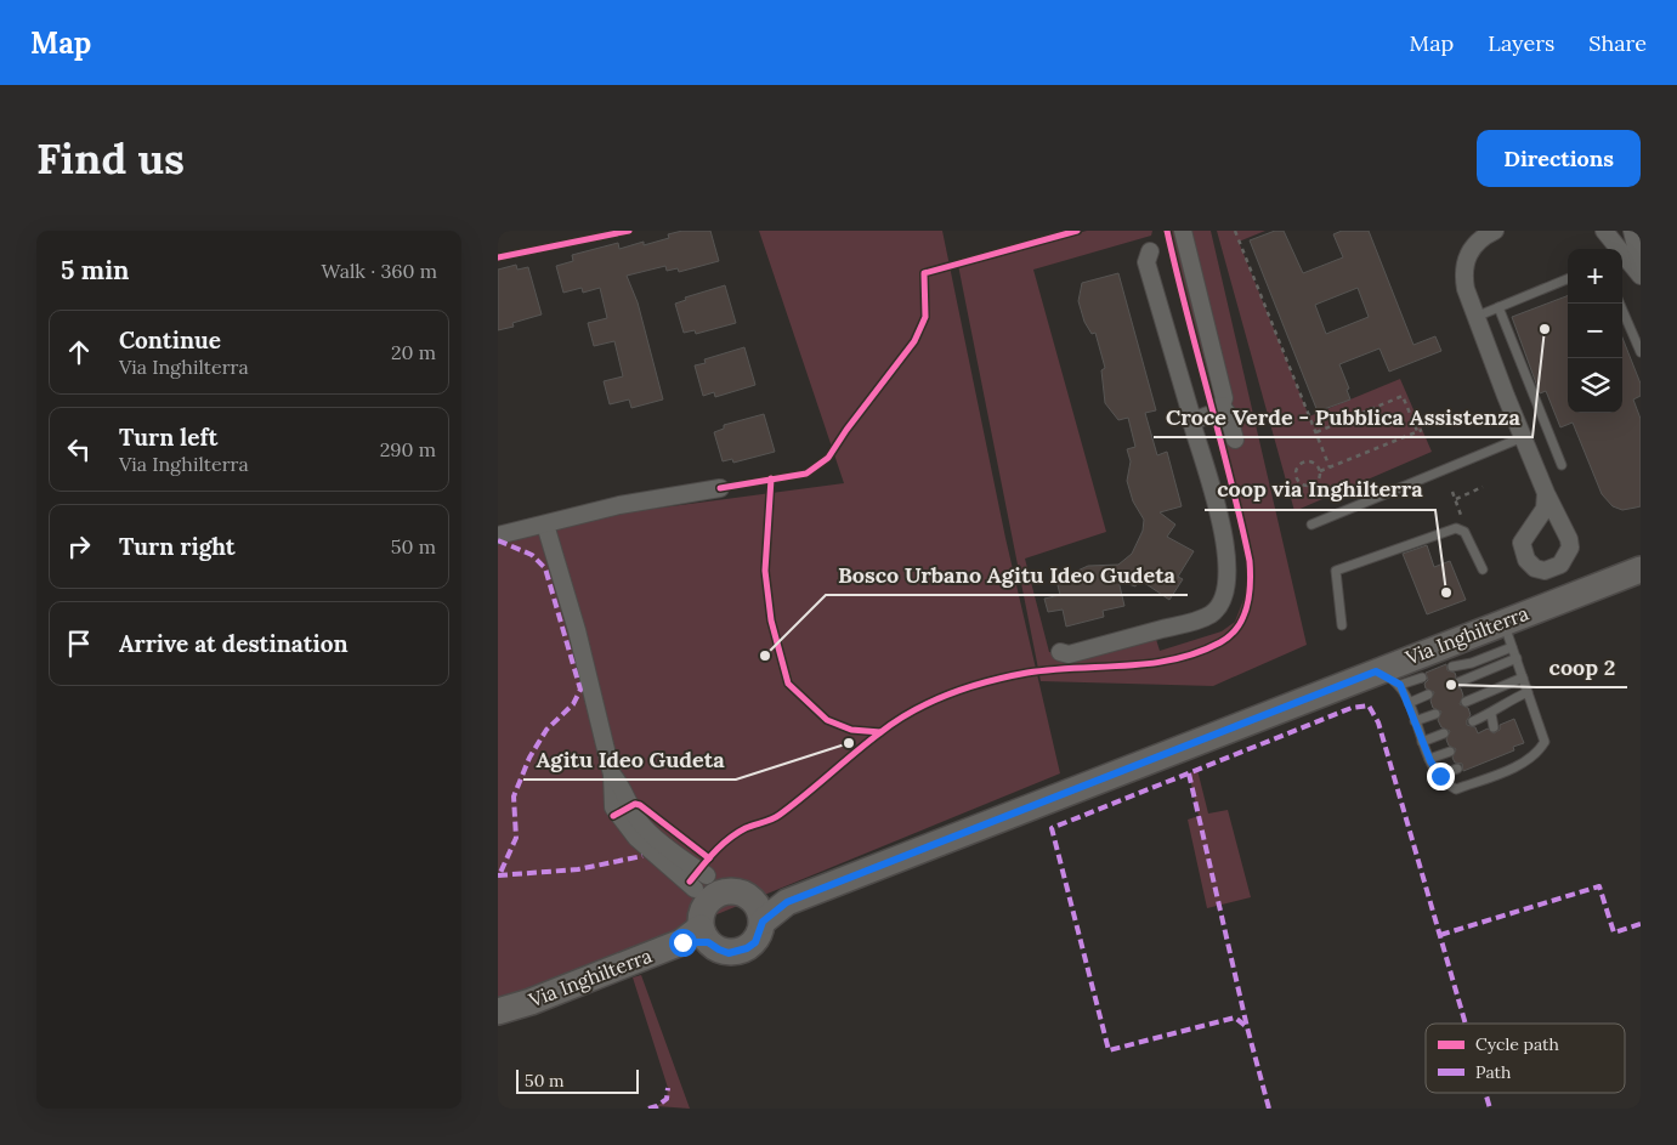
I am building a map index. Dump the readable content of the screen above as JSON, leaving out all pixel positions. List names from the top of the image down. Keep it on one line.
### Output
{"streets":{"main road":["Via Inghilterra"]},"places":["Croce Verde - Pubblica Assistenza","coop via Inghilterra","Bosco Urbano Agitu Ideo Gudeta","coop 2","Agitu Ideo Gudeta"],"legend":["Cycle path","Path"],"scale_bar":"50 m","page":{"header":"Map","nav":["Map","Layers","Share"],"buttons":"Directions","title":"Find us","heading":["5 min","Walk · 360 m"],"map_buttons":["+","−"],"list":[["Continue","Via Inghilterra","20 m"],["Turn left","Via Inghilterra","290 m"],["Turn right","50 m"],"Arrive at destination"],"scale":"50 m"}}
